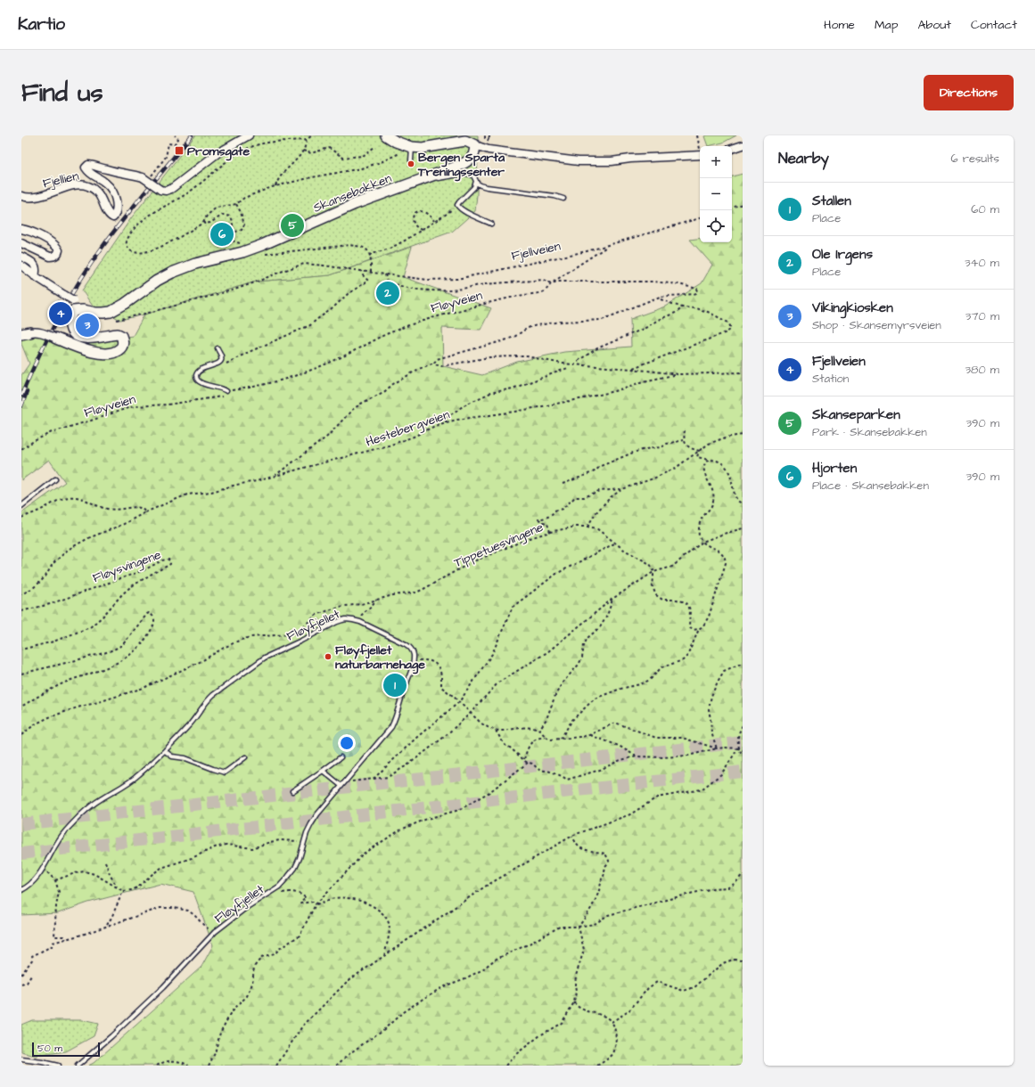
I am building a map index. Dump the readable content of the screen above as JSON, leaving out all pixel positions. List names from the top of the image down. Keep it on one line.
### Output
{"streets":{"street":["Fjellien","Skansebakken"],"lane":["Fløyfjellet"],"path":["Fjellveien","Fløyveien","Hestebergveien","Tippetuesvingene","Fløysvingene"]},"places":{"transit":["Promsgate"],"other":["Bergen Sparta Treningssenter","Fløyfjellet naturbarnehage"]},"scale_bar":"50 m","page":{"header":"Kartio","nav":["Home","Map","About","Contact"],"buttons":"Directions","title":"Find us","heading":["Nearby","6 results"],"map_buttons":["+","−"],"list":[{"mark":"1","name":"Stallen","note":"Place","value":"60 m"},{"mark":"2","name":"Ole Irgens","note":"Place","value":"340 m"},{"mark":"3","name":"Vikingkiosken","note":"Shop · Skansemyrsveien","value":"370 m"},{"mark":"4","name":"Fjellveien","note":"Station","value":"380 m"},{"mark":"5","name":"Skanseparken","note":"Park · Skansebakken","value":"390 m"},{"mark":"6","name":"Hjorten","note":"Place · Skansebakken","value":"390 m"}],"pins":["5","6","2","4","3","1"],"scale":"50 m"}}
